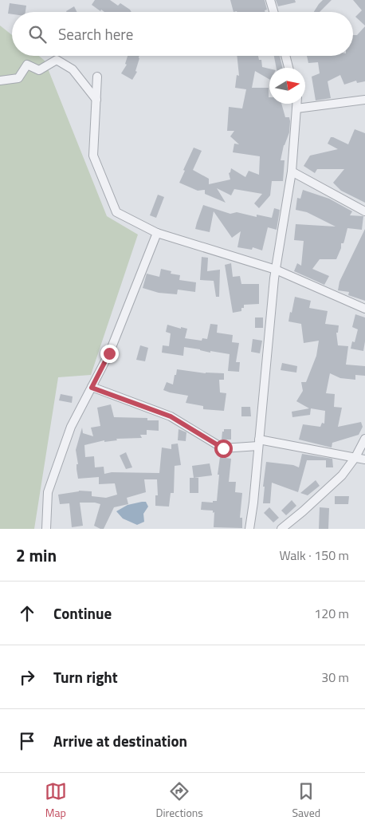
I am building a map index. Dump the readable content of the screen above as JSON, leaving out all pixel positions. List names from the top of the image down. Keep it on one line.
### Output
{"north":"right","page":{"search":"Search here","heading":["2 min","Walk · 150 m"],"list":[["Continue","120 m"],["Turn right","30 m"],"Arrive at destination"],"nav":["Map","Directions","Saved"]}}
